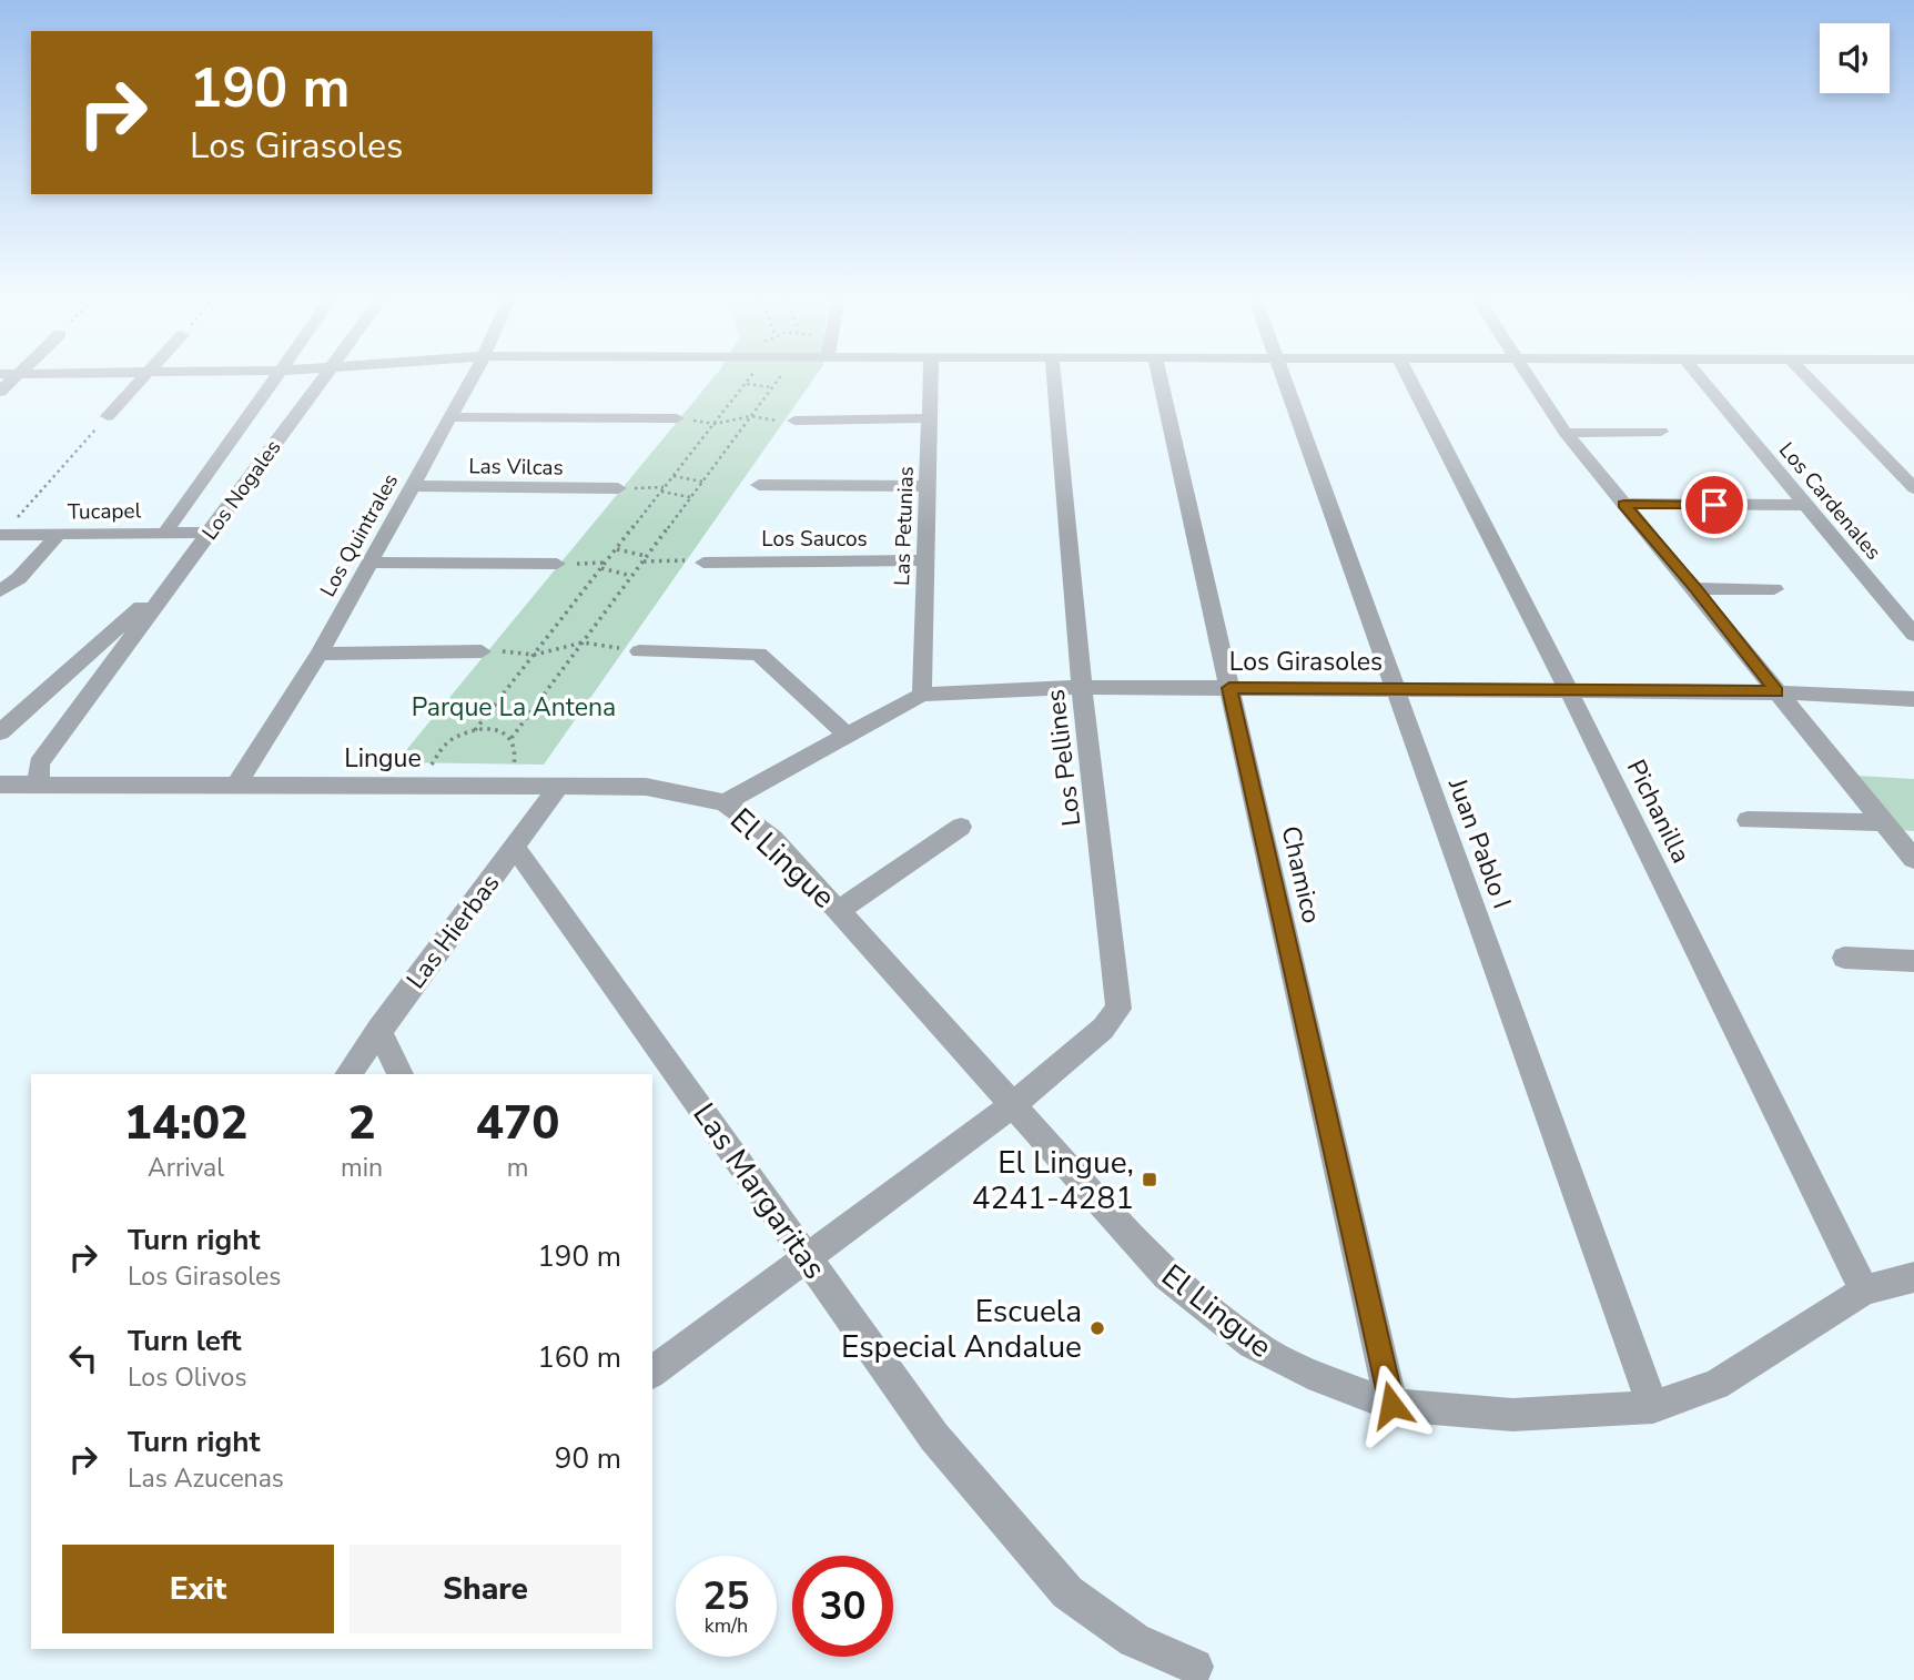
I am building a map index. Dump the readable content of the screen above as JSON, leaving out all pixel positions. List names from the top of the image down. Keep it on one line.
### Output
{"streets":{"street":["Las Vilcas","Los Nogales","Los Cardenales","Tucapel","Las Petunias","Los Quintrales","Los Saucos","Los Girasoles","Lingue","Los Pellines","Pichanilla","Juan Pablo I","El Lingue","Chamico","Las Hierbas","Las Margaritas"]},"crossings":[["Las Vilcas","Los Quintrales"],["Los Nogales","Tucapel"],["Los Nogales","Lingue"],["Las Petunias","Los Saucos"],["Las Petunias","Los Girasoles"],["Los Quintrales","Lingue"],["Los Girasoles","Lingue"],["Los Girasoles","Los Pellines"],["Los Girasoles","Pichanilla"],["Los Girasoles","Juan Pablo I"],["Los Girasoles","El Lingue"],["Los Girasoles","Chamico"],["Lingue","El Lingue"],["Lingue","Las Hierbas"],["Los Pellines","El Lingue"],["Pichanilla","El Lingue"],["Juan Pablo I","El Lingue"],["El Lingue","Chamico"],["Las Hierbas","Las Margaritas"]],"parks":["Parque La Antena"],"places":{"transit":["El Lingue, 4241-4281"],"other":["Escuela Especial Andalue"]},"page":{"turn":["190 m","Los Girasoles"],"eta":["14:02","Arrival","2","min","470","m"],"list":[{"name":"Turn right","note":"Los Girasoles","value":"190 m"},{"name":"Turn left","note":"Los Olivos","value":"160 m"},{"name":"Turn right","note":"Las Azucenas","value":"90 m"}],"buttons":["Exit","Share"],"speed":"25 km/h","limit":"30"}}
